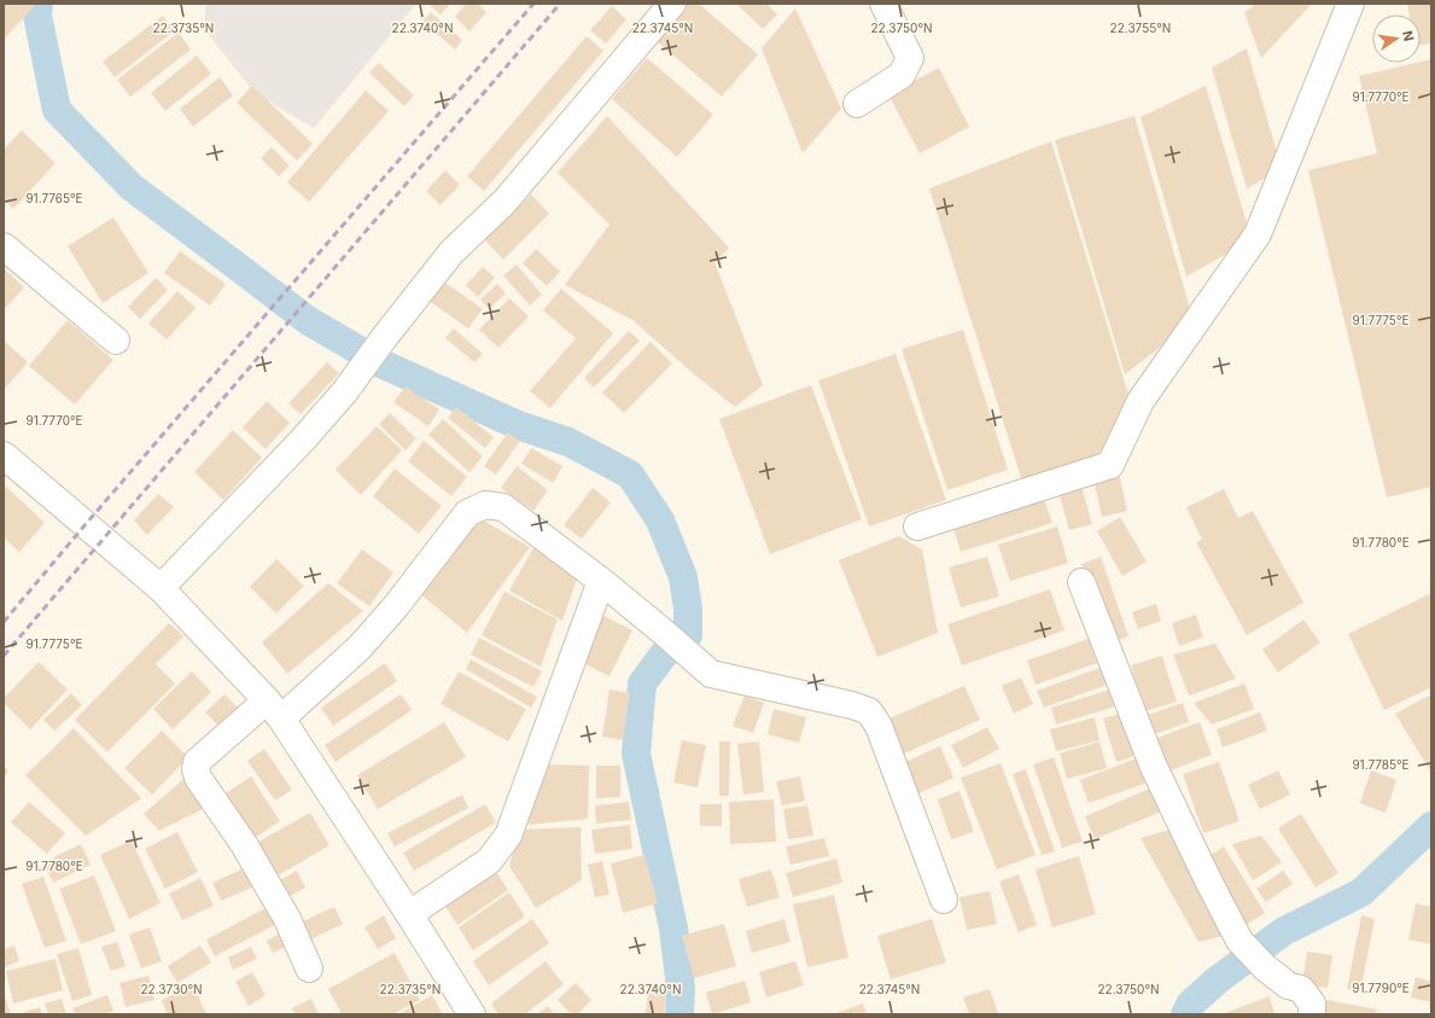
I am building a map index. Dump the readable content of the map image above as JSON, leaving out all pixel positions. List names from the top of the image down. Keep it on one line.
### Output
{"north":"right","coordinates":["22.3735°N","22.3740°N","22.3745°N","22.3750°N","22.3755°N","91.7770°E","91.7765°E","91.7775°E","91.7780°E","91.7785°E","91.7790°E","22.3730°N"]}
